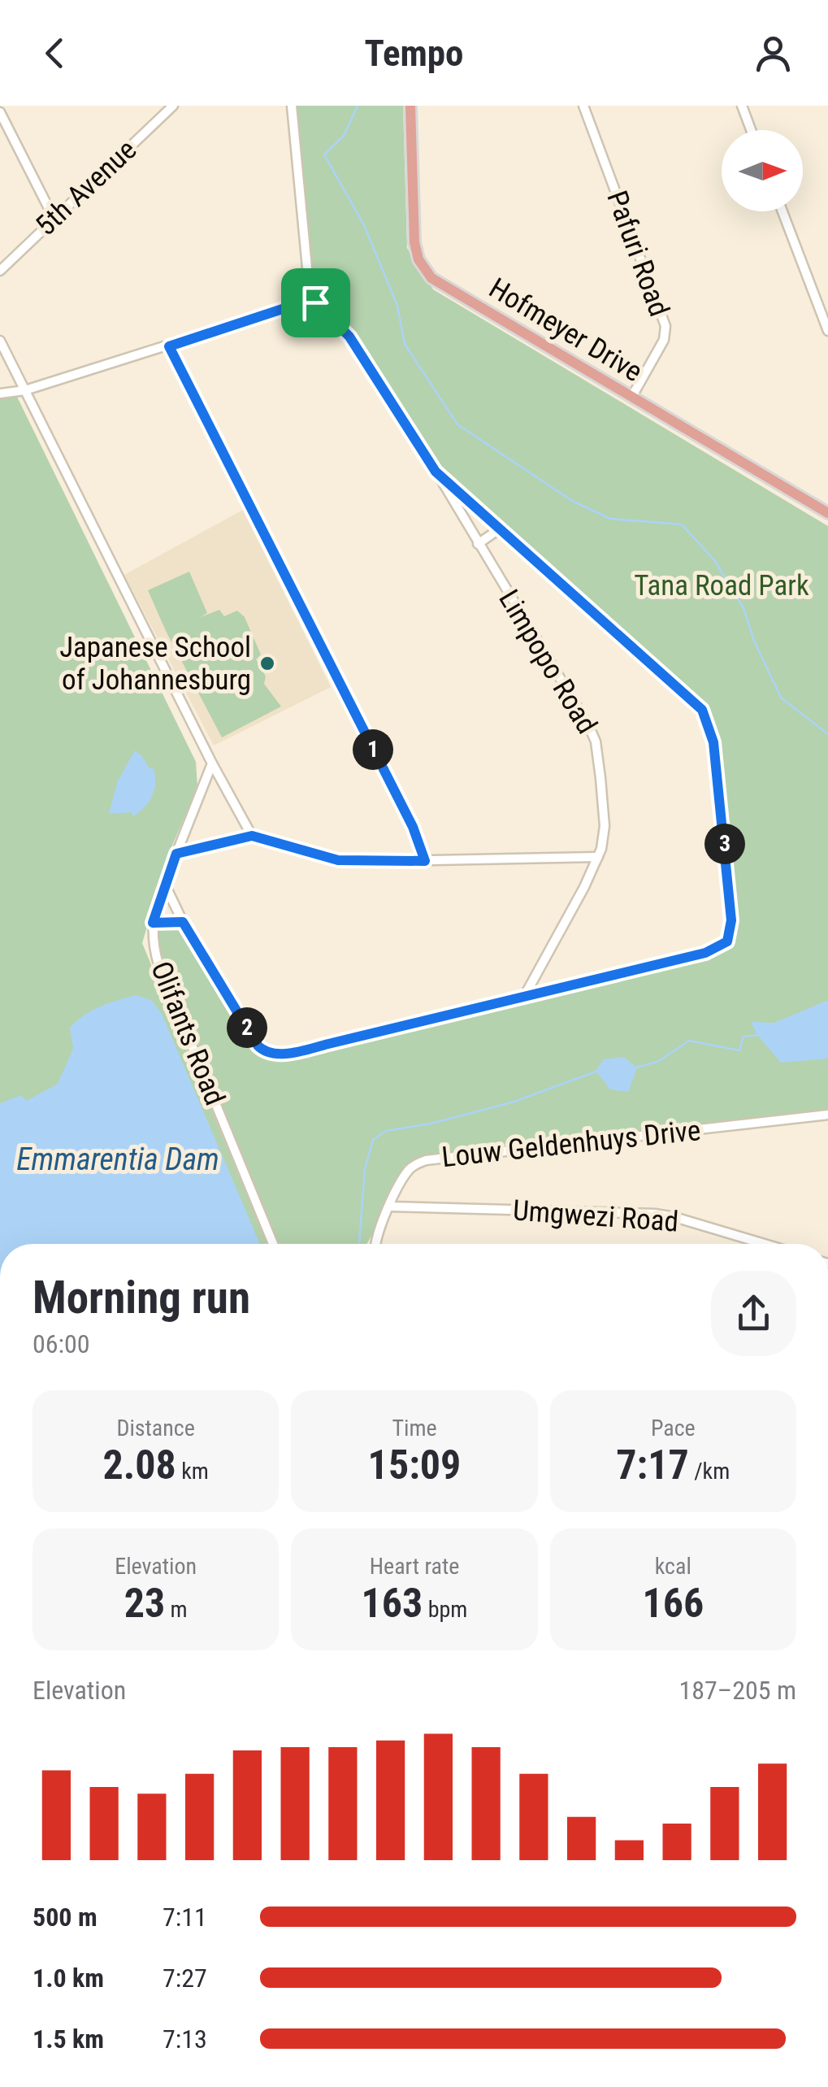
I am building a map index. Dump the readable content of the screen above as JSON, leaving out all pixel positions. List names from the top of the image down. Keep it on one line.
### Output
{"streets":{"main road":["Hofmeyer Drive"],"street":["5th Avenue","Pafuri Road","Limpopo Road","Olifants Road","Louw Geldenhuys Drive","Umgwezi Road"]},"crossings":[["Pafuri Road","Hofmeyer Drive"],["Louw Geldenhuys Drive","Umgwezi Road"]],"water":["Emmarentia Dam"],"parks":["Tana Road Park"],"places":["Japanese School of Johannesburg"],"north":"right","page":{"header":"Tempo","pins":["1","3","2"],"heading":["Morning run","06:00"],"stats":[["Distance","2.08 km"],["Time","15:09"],["Pace","7:17 /km"],["Elevation","23 m"],["Heart rate","163 bpm"],["kcal","166"]],"chart":["Elevation","187–205 m"],"list":[{"name":"500 m","note":"7:11"},{"name":"1.0 km","note":"7:27"},{"name":"1.5 km","note":"7:13"}]}}
